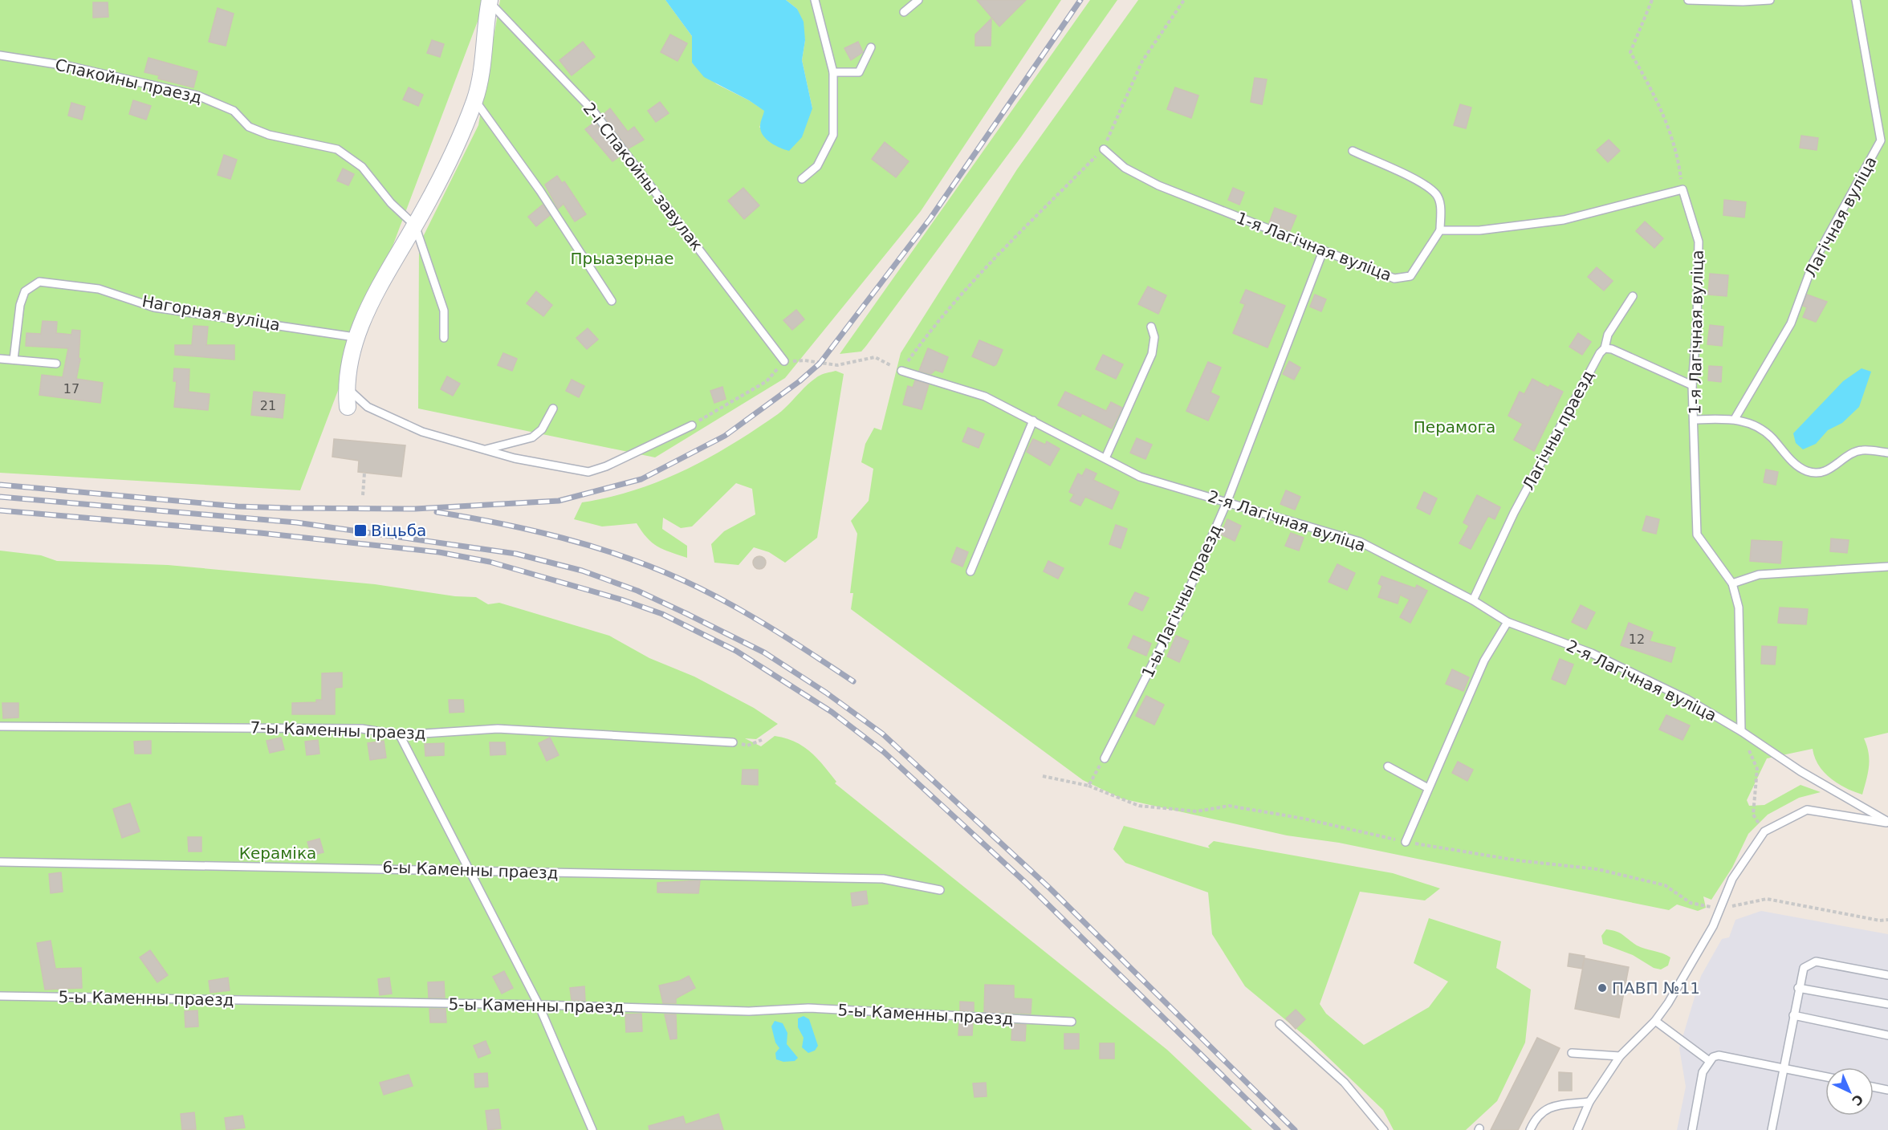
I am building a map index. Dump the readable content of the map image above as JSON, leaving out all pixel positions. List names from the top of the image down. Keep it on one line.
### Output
{"streets":{"lane":["Спакойны праезд","2-і Спакойны завулак","Лагічная вуліца","1-я Лагічная вуліца","Нагорная вуліца","Лагічны праезд","2-я Лагічная вуліца","1-ы Лагічны праезд","7-ы Каменны праезд","6-ы Каменны праезд","5-ы Каменны праезд"]},"crossings":[["1-я Лагічная вуліца","2-я Лагічная вуліца"],["1-я Лагічная вуліца","1-ы Лагічны праезд"],["Лагічны праезд","2-я Лагічная вуліца"],["2-я Лагічная вуліца","1-ы Лагічны праезд"]],"parks":["Прыазернае","Перамога","Кераміка"],"places":{"transit":["Віцьба"],"other":["ПАВП №11"]},"house_numbers":["17","21","12"],"north":"bottom right"}
